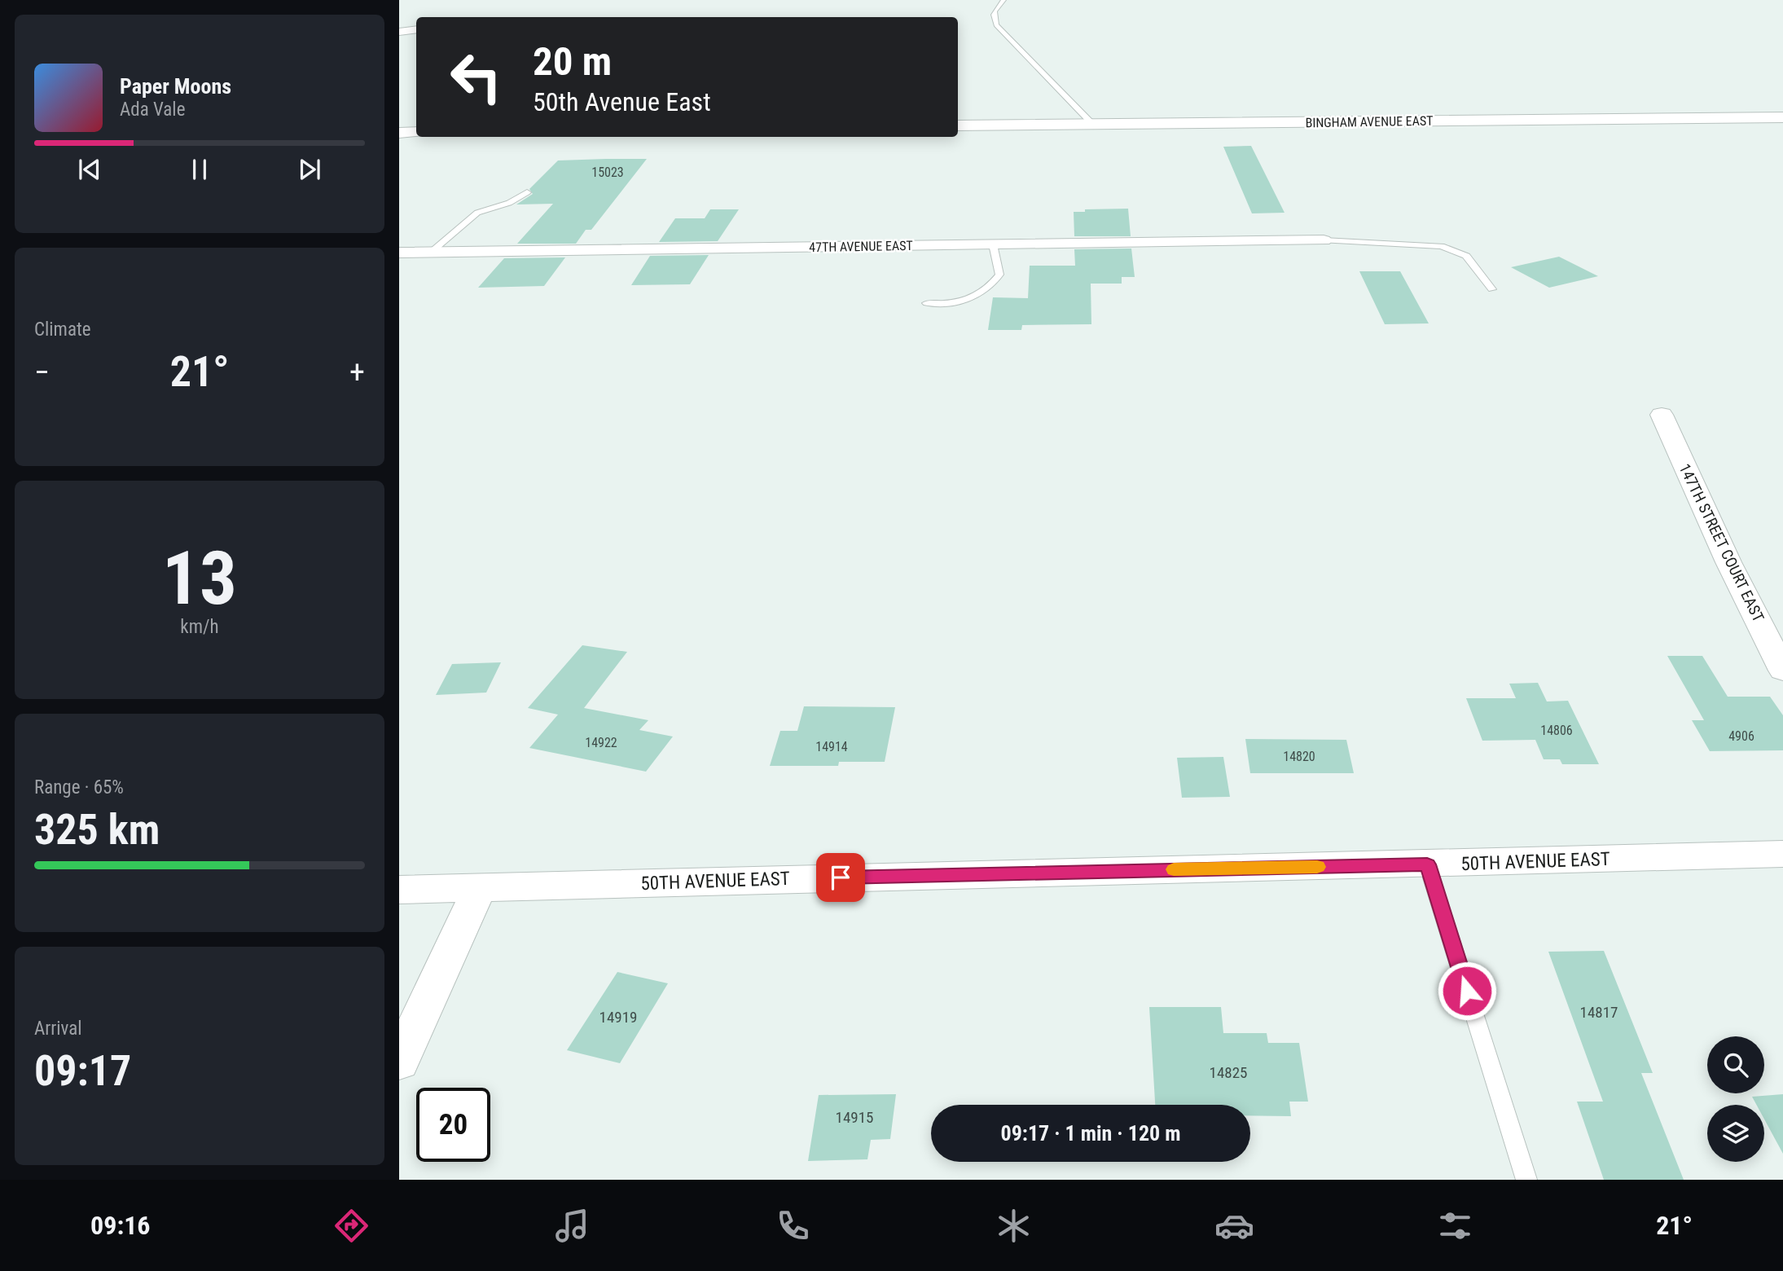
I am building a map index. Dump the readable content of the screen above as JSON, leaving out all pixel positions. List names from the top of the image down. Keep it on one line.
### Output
{"streets":{"street":["BINGHAM AVENUE EAST","47TH AVENUE EAST","147TH STREET COURT EAST","50TH AVENUE EAST"]},"house_numbers":["15023","14806","4906","14922","14914","14820","14817","14919","14825","14915"],"page":{"turn":["20 m","50th Avenue East"],"song":["Paper Moons","Ada Vale"],"tile":["Climate",["13","km/h"],["Range · 65%","325 km"],["Arrival","09:17"]],"heat":["−","21°","+"],"limit":"20","trip":"09:17 · 1 min · 120 m","tabs":["09:16","21°"]}}
